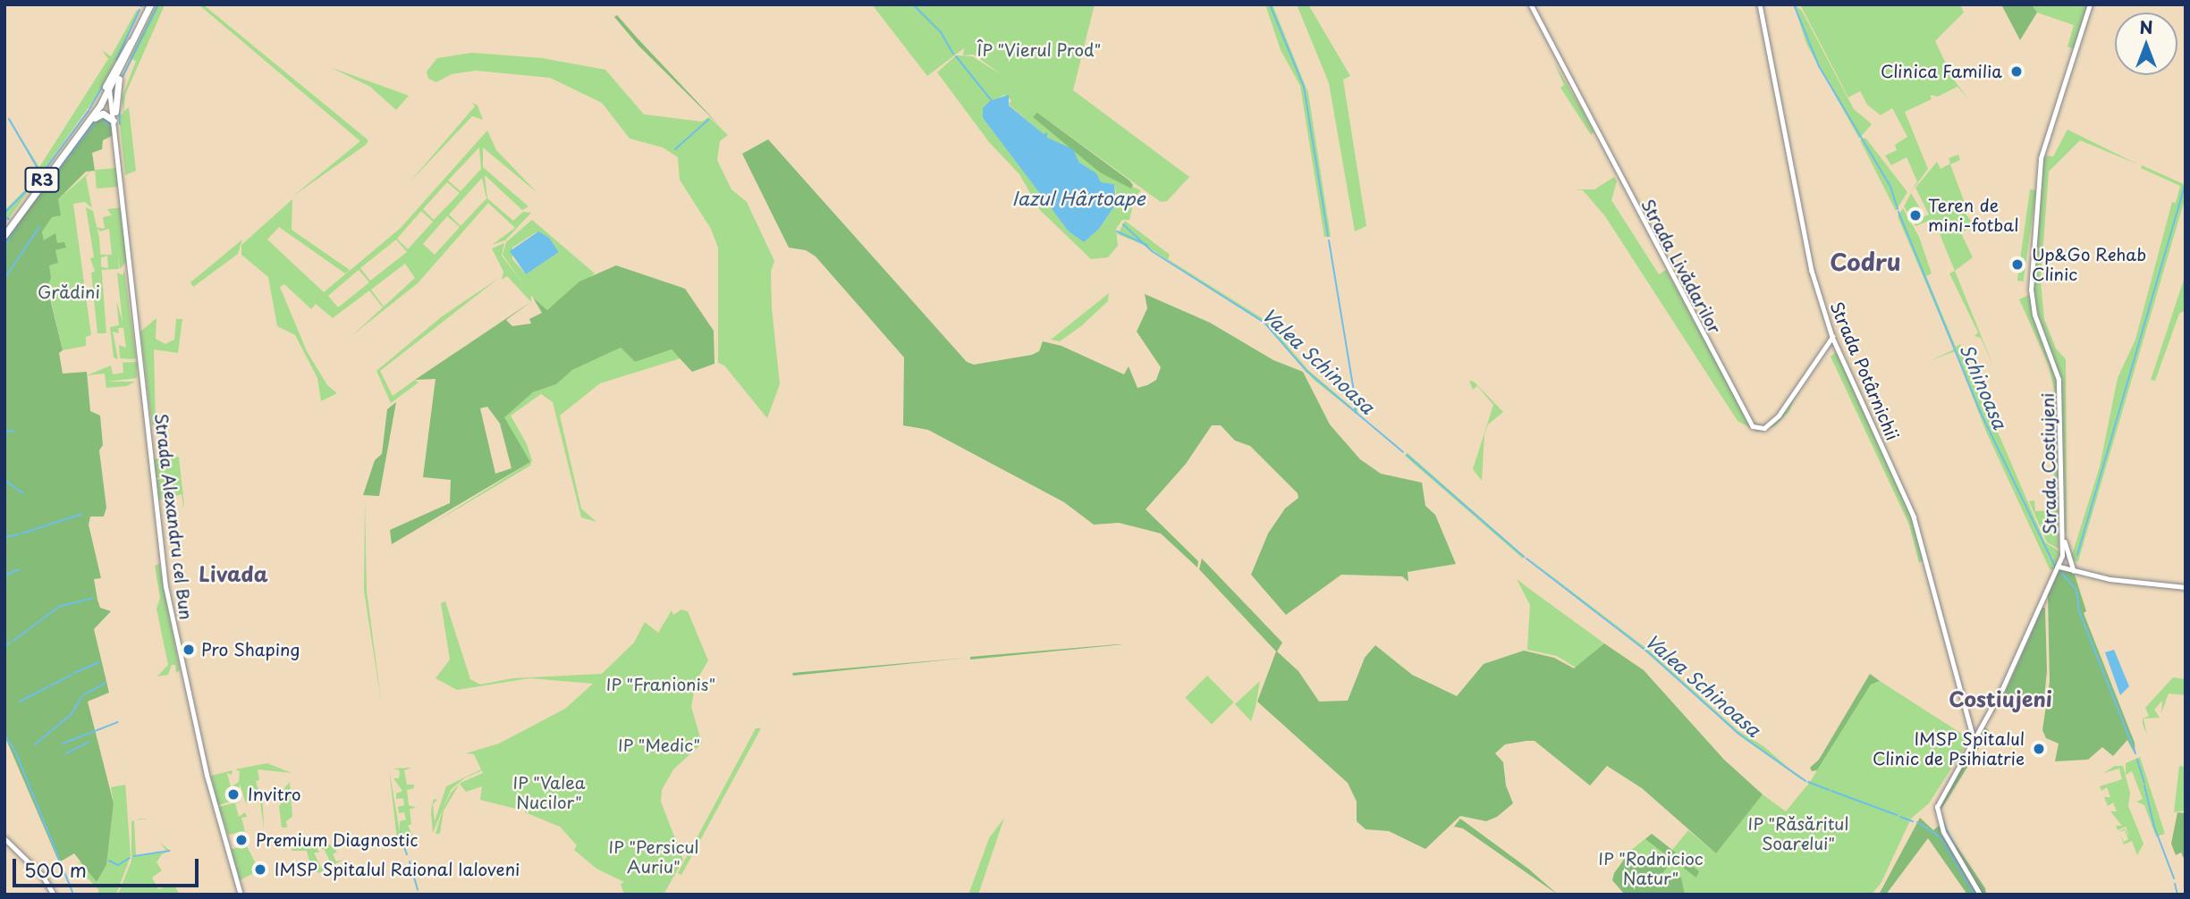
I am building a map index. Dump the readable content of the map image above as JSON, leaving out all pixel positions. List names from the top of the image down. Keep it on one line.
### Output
{"streets":{"highway":["R3"],"main road":["Strada Alexandru cel Bun"],"street":["Strada Livădarilor","Strada Potârnichii","Strada Costiujeni"]},"crossings":[["R3","Strada Alexandru cel Bun"],["Strada Livădarilor","Strada Potârnichii"],["Strada Potârnichii","Strada Costiujeni"]],"districts":["Codru","Livada","Costiujeni"],"water":["Iazul Hârtoape","Valea Schinoasa","Schinoasa"],"parks":["ÎP \"Vierul Prod\"","Grădini","IP \"Franionis\"","IP \"Medic\"","IP \"Valea Nucilor\"","IP \"Răsăritul Soarelui\"","IP \"Persicul Auriu\"","IP \"Rodnicioc Natur\""],"places":["Clinica Familia","Teren de mini-fotbal","Up&Go Rehab Clinic","Pro Shaping","IMSP Spitalul Clinic de Psihiatrie","Invitro","Premium Diagnostic","IMSP Spitalul Raional Ialoveni"],"scale_bar":"500 m","north":"top"}
